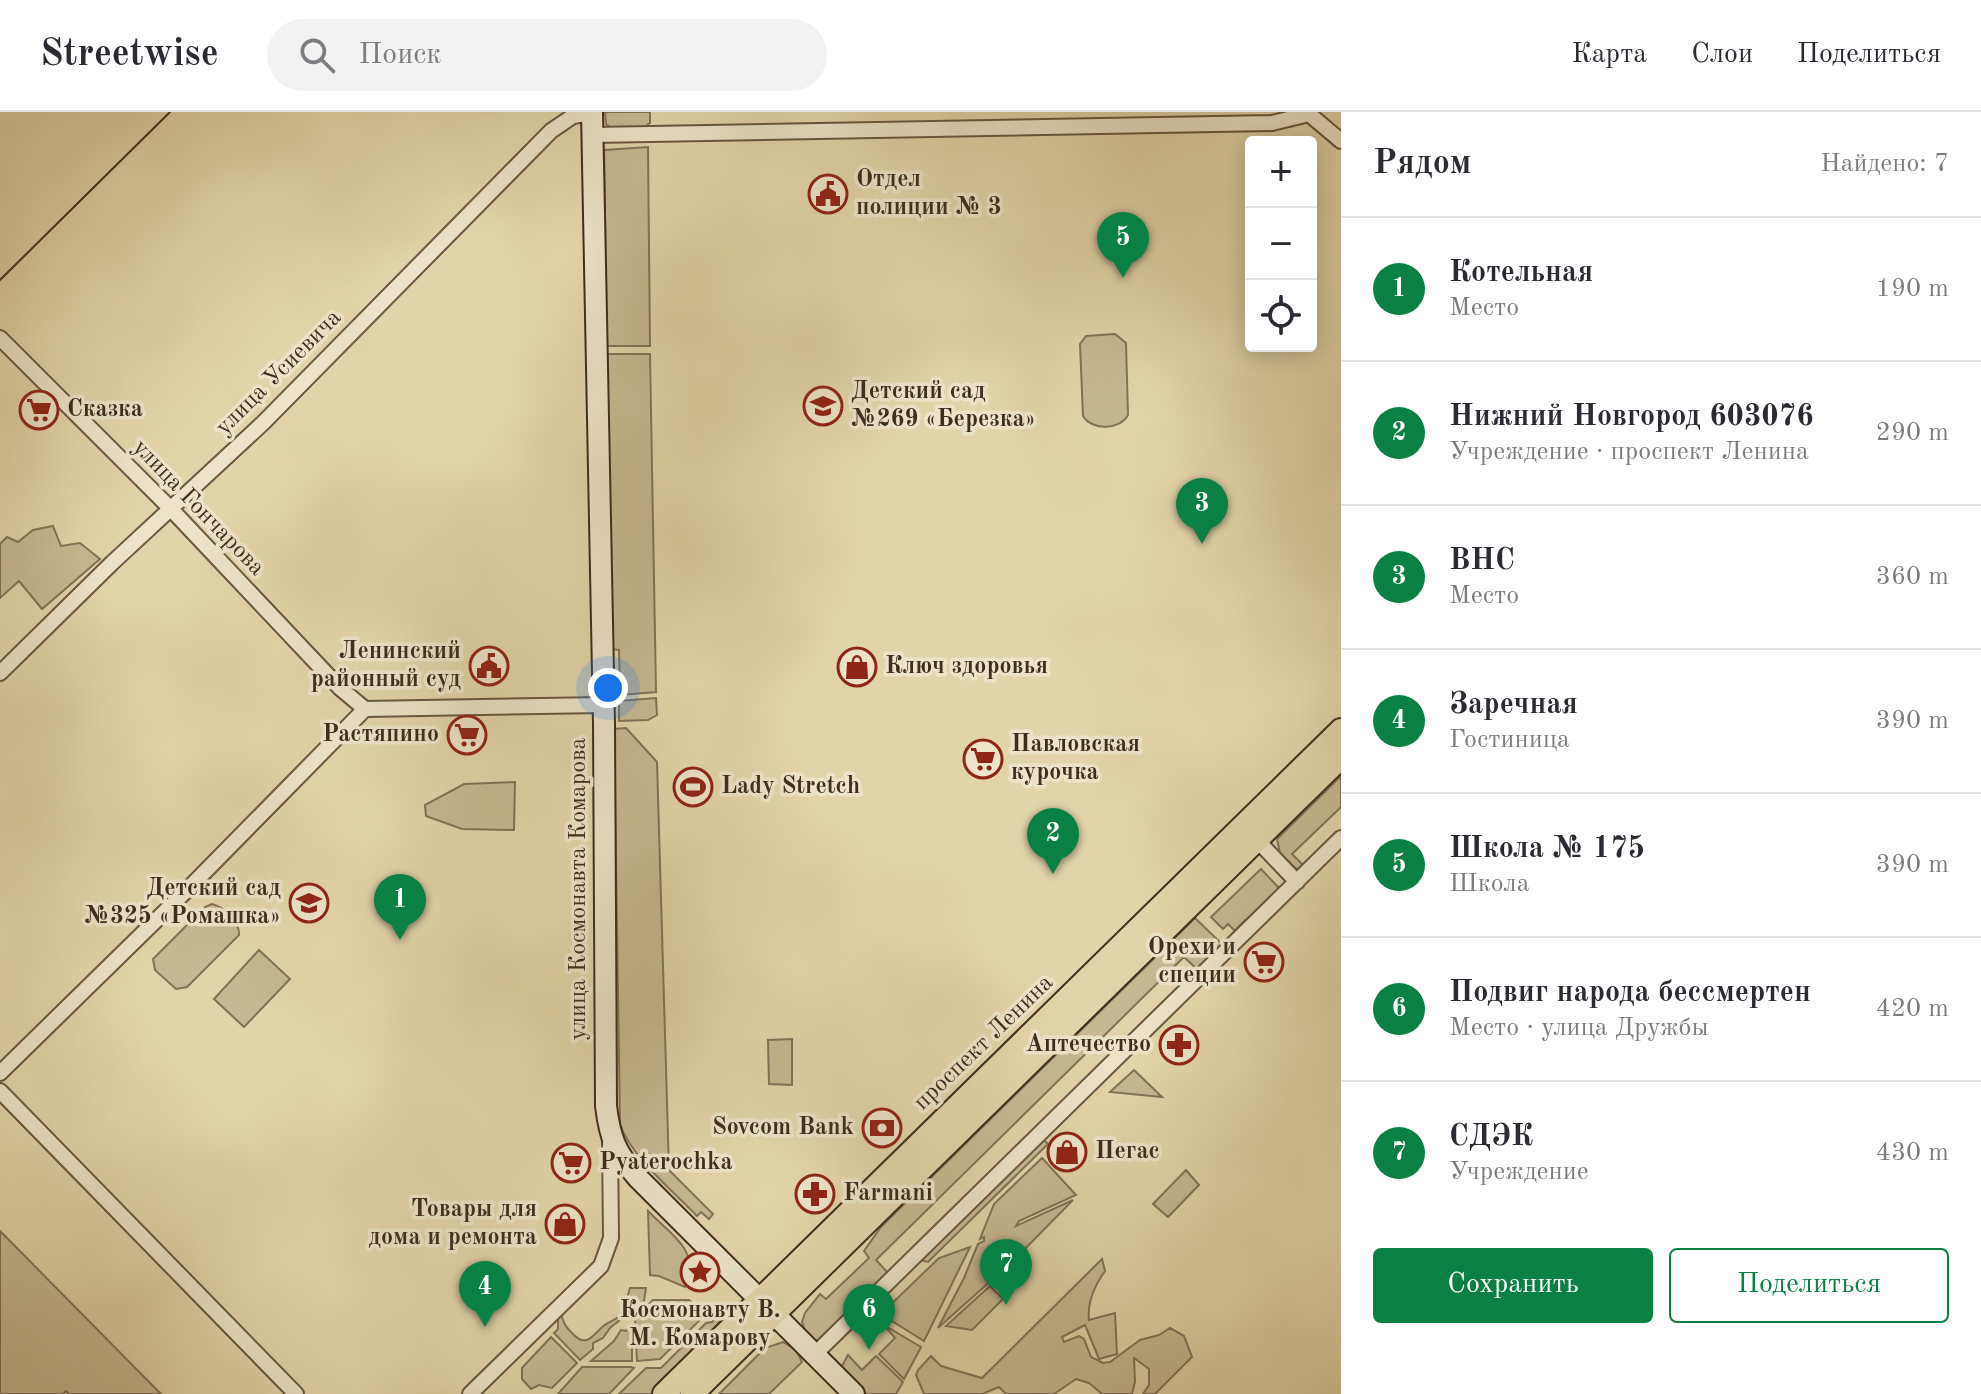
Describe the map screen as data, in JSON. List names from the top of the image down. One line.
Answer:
{"streets":{"main road":["проспект Ленина"],"street":["улица Усиевича","улица Гончарова","улица Космонавта Комарова"]},"crossings":[["улица Усиевича","улица Гончарова"],["улица Усиевича","улица Космонавта Комарова"],["улица Космонавта Комарова","проспект Ленина"]],"places":{"public building":["Отдел полиции № 3","Ленинский районный суд"],"school or university":["Детский сад №269 «Березка»","Детский сад №325 «Ромашка»"],"supermarket":["Сказка","Растяпино","Павловская курочка","Орехи и специи","Pyaterochka"],"shop":["Ключ здоровья","Пегас","Товары для дома и ремонта"],"sports":["Lady Stretch"],"pharmacy":["Аптечество","Farmani"],"bank":["Sovcom Bank"],"place":["Космонавту В. М. Комарову"]},"page":{"header":"Streetwise","search":"Поиск","nav":["Карта","Слои","Поделиться"],"heading":["Рядом","Найдено: 7"],"map_buttons":["+","−"],"pins":["5","3","2","1","7","4","6"],"list":[{"mark":"1","name":"Котельная","note":"Место","value":"190 m"},{"mark":"2","name":"Нижний Новгород 603076","note":"Учреждение · проспект Ленина","value":"290 m"},{"mark":"3","name":"ВНС","note":"Место","value":"360 m"},{"mark":"4","name":"Заречная","note":"Гостиница","value":"390 m"},{"mark":"5","name":"Школа № 175","note":"Школа","value":"390 m"},{"mark":"6","name":"Подвиг народа бессмертен","note":"Место · улица Дружбы","value":"420 m"},{"mark":"7","name":"СДЭК","note":"Учреждение","value":"430 m"}],"buttons":["Сохранить","Поделиться"]}}
